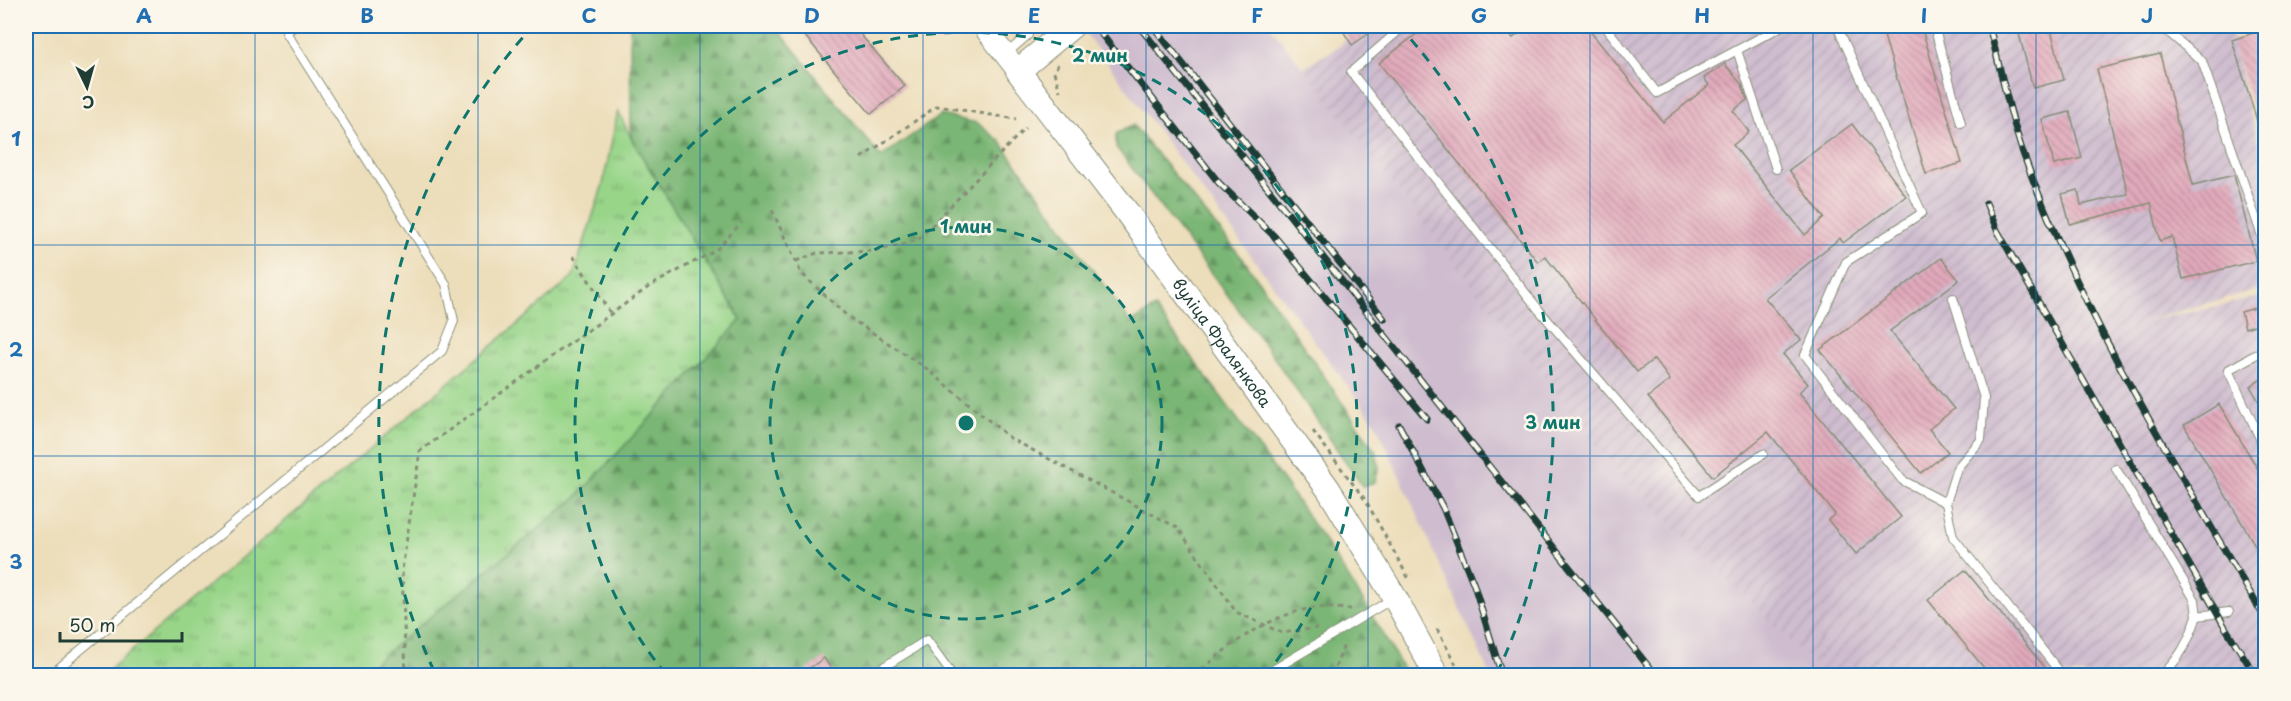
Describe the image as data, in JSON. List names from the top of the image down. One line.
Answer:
{"streets":{"main road":["вуліца Фралянкова"]},"scale_bar":"50 m","north":"bottom","grid":{"columns":["A","B","C","D","E","F","G","H","I","J"],"rows":["1","2","3"]},"rings":["2 мин","1 мин","3 мин"]}
